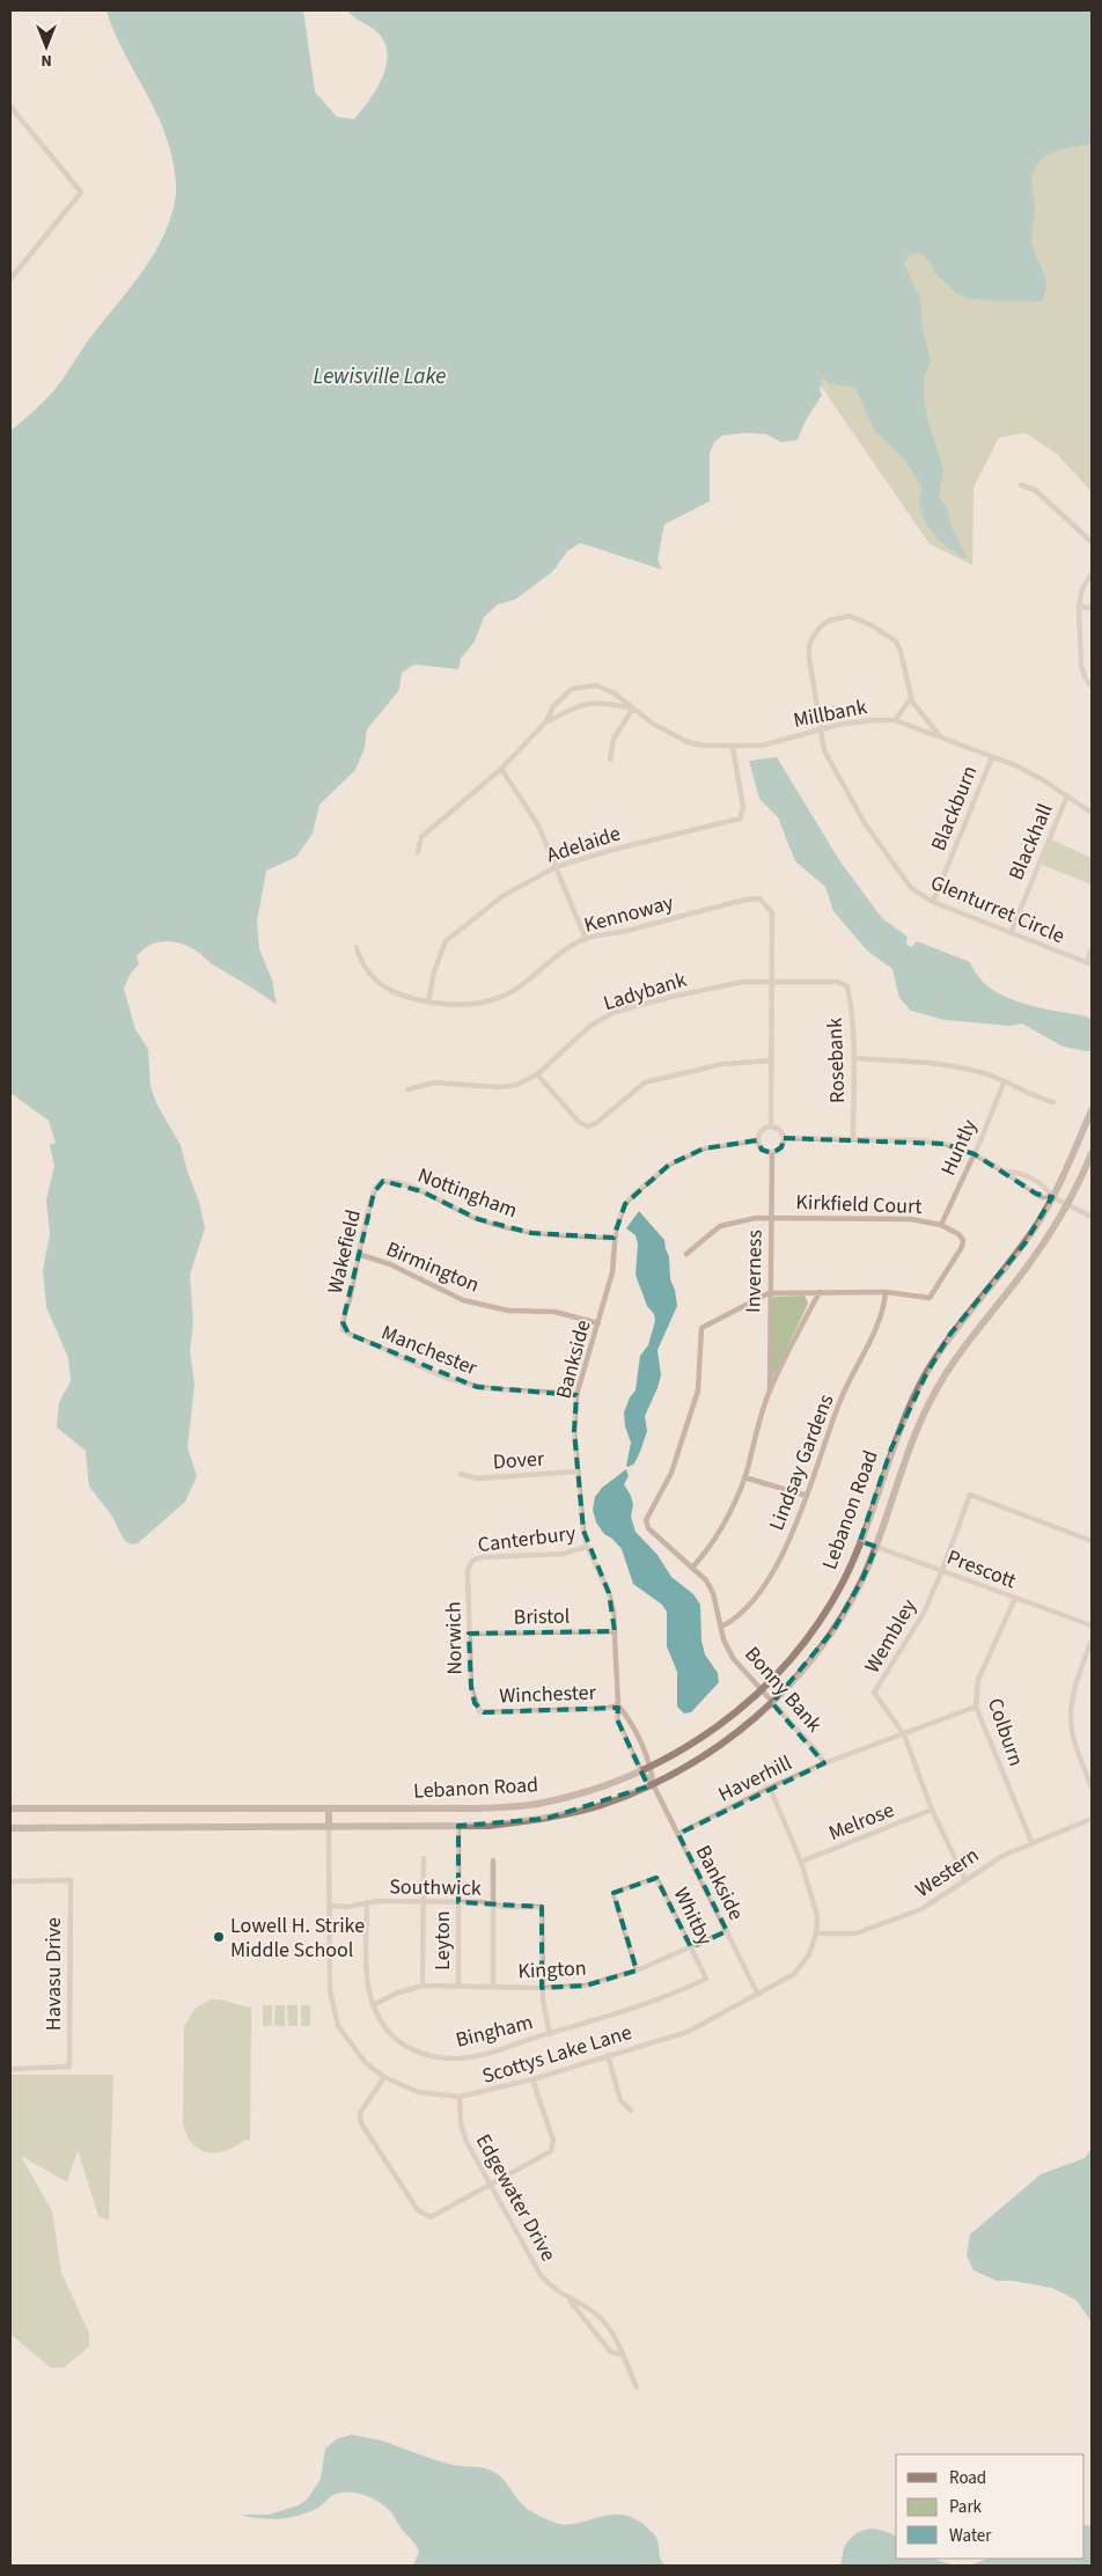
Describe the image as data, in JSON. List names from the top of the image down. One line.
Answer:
{"streets":{"main road":["Lebanon Road"],"street":["Millbank","Blackburn","Blackhall","Adelaide","Glenturret Circle","Kennoway","Ladybank","Rosebank","Huntly","Nottingham","Kirkfield Court","Wakefield","Birmington","Inverness","Manchester","Bankside","Dover","Lindsay Gardens","Canterbury","Prescott","Bristol","Wembley","Norwich","Bonny Bank","Winchester","Colburn","Haverhill","Melrose","Western","Southwick","Whitby","Leyton","Kington","Havasu Drive","Bingham","Scottys Lake Lane","Edgewater Drive"]},"crossings":[["Millbank","Blackburn"],["Millbank","Blackhall"],["Millbank","Adelaide"],["Millbank","Glenturret Circle"],["Blackburn","Glenturret Circle"],["Blackhall","Glenturret Circle"],["Adelaide","Kennoway"],["Kennoway","Ladybank"],["Ladybank","Rosebank"],["Huntly","Kirkfield Court"],["Nottingham","Wakefield"],["Nottingham","Bankside"],["Kirkfield Court","Inverness"],["Kirkfield Court","Lindsay Gardens"],["Wakefield","Birmington"],["Wakefield","Manchester"],["Birmington","Bankside"],["Inverness","Bankside"],["Inverness","Bonny Bank"],["Manchester","Bankside"],["Bankside","Dover"],["Bankside","Lebanon Road"],["Bankside","Canterbury"],["Bankside","Bristol"],["Bankside","Winchester"],["Bankside","Haverhill"],["Bankside","Kington"],["Bankside","Scottys Lake Lane"],["Lindsay Gardens","Bonny Bank"],["Lebanon Road","Prescott"],["Lebanon Road","Bonny Bank"],["Lebanon Road","Leyton"],["Lebanon Road","Scottys Lake Lane"],["Canterbury","Norwich"],["Prescott","Wembley"],["Prescott","Colburn"],["Bristol","Norwich"],["Wembley","Haverhill"],["Wembley","Melrose"],["Wembley","Western"],["Norwich","Winchester"],["Bonny Bank","Haverhill"],["Colburn","Haverhill"],["Colburn","Western"],["Haverhill","Scottys Lake Lane"],["Melrose","Scottys Lake Lane"],["Western","Scottys Lake Lane"],["Southwick","Leyton"],["Southwick","Kington"],["Southwick","Bingham"],["Southwick","Scottys Lake Lane"],["Whitby","Kington"],["Whitby","Bingham"],["Leyton","Kington"],["Kington","Bingham"],["Scottys Lake Lane","Edgewater Drive"]],"water":["Lewisville Lake"],"places":["Lowell H. Strike Middle School"],"legend":["Road","Park","Water"],"north":"bottom"}
